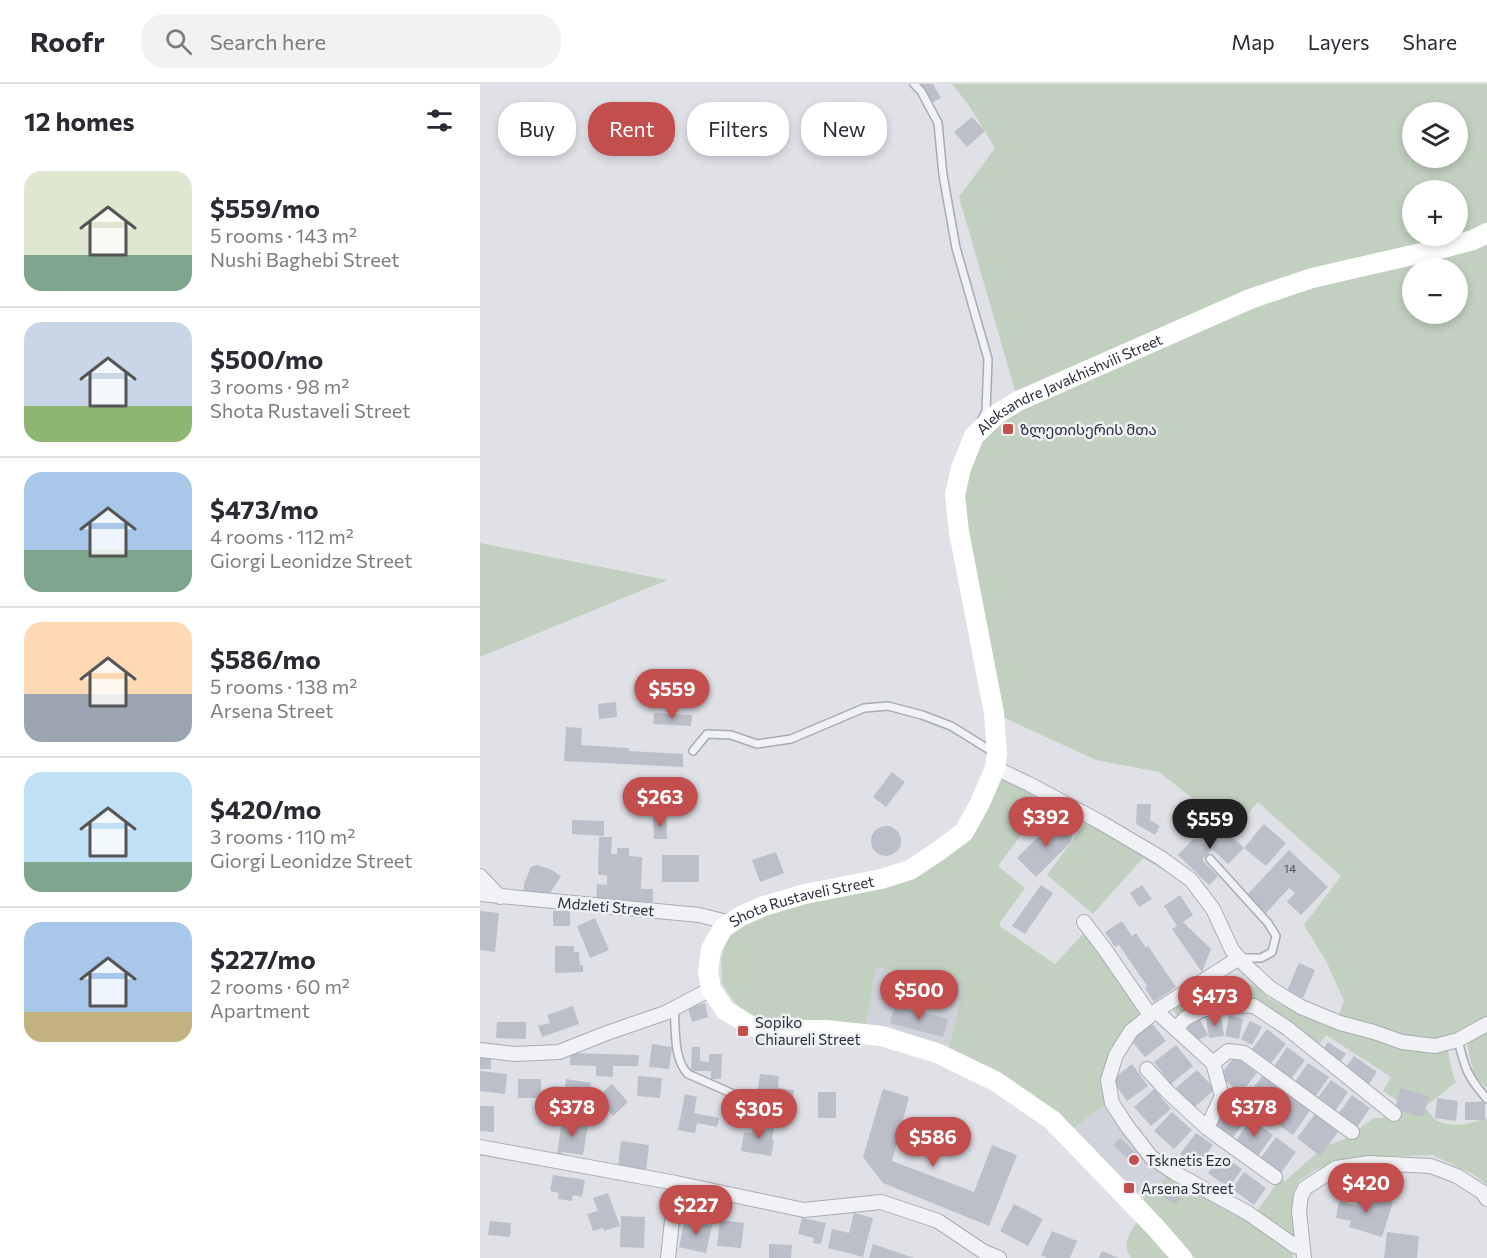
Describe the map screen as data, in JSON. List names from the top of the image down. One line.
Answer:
{"streets":{"main road":["Aleksandre Javakhishvili Street","Shota Rustaveli Street"],"street":["Mdzleti Street"]},"crossings":[["Aleksandre Javakhishvili Street","Shota Rustaveli Street"],["Shota Rustaveli Street","Mdzleti Street"]],"places":{"transit":["ზლეთისერის მთა","Sopiko Chiaureli Street","Arsena Street"],"other":["Tsknetis Ezo"]},"house_numbers":["14"],"page":{"header":"Roofr","search":"Search here","nav":["Map","Layers","Share"],"heading":"12 homes","map_buttons":["+","−"],"chip":["Buy","Rent","Filters","New"],"list":[{"name":"$559/mo","note":"5 rooms · 143 m² · Nushi Baghebi Street"},{"name":"$500/mo","note":"3 rooms · 98 m² · Shota Rustaveli Street"},{"name":"$473/mo","note":"4 rooms · 112 m² · Giorgi Leonidze Street"},{"name":"$586/mo","note":"5 rooms · 138 m² · Arsena Street"},{"name":"$420/mo","note":"3 rooms · 110 m² · Giorgi Leonidze Street"},{"name":"$227/mo","note":"2 rooms · 60 m² · Apartment"}],"price":["$559","$263","$392","$559","$500","$473","$378","$378","$305","$586","$420","$227"]}}
